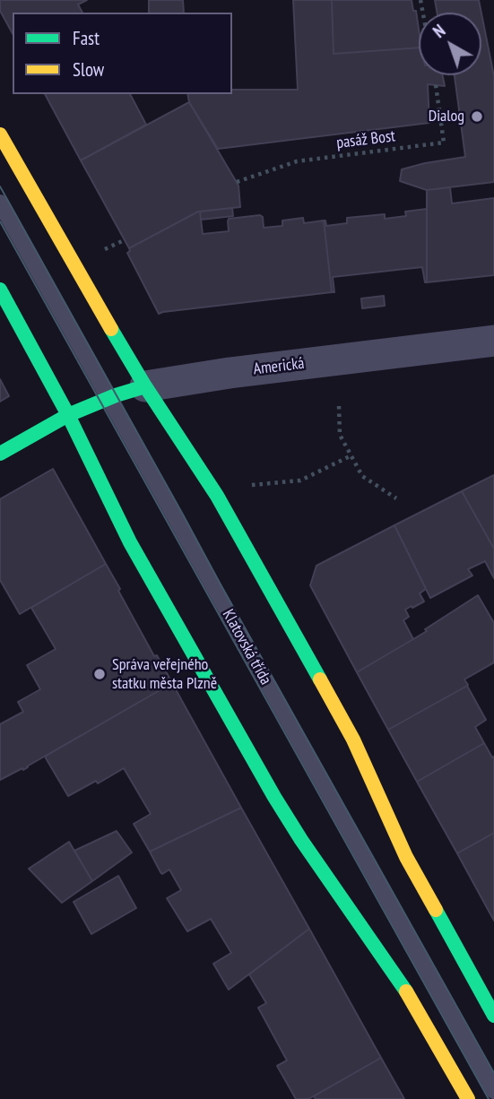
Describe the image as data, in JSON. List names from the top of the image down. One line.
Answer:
{"streets":{"main road":["Americká"],"lane":["Klatovská třída"],"path":["pasáž Bost"]},"crossings":[["Americká","Klatovská třída"]],"places":["Dialog","Správa veřejného statku města Plzně"],"legend":["Fast","Slow"],"north":"top left"}
